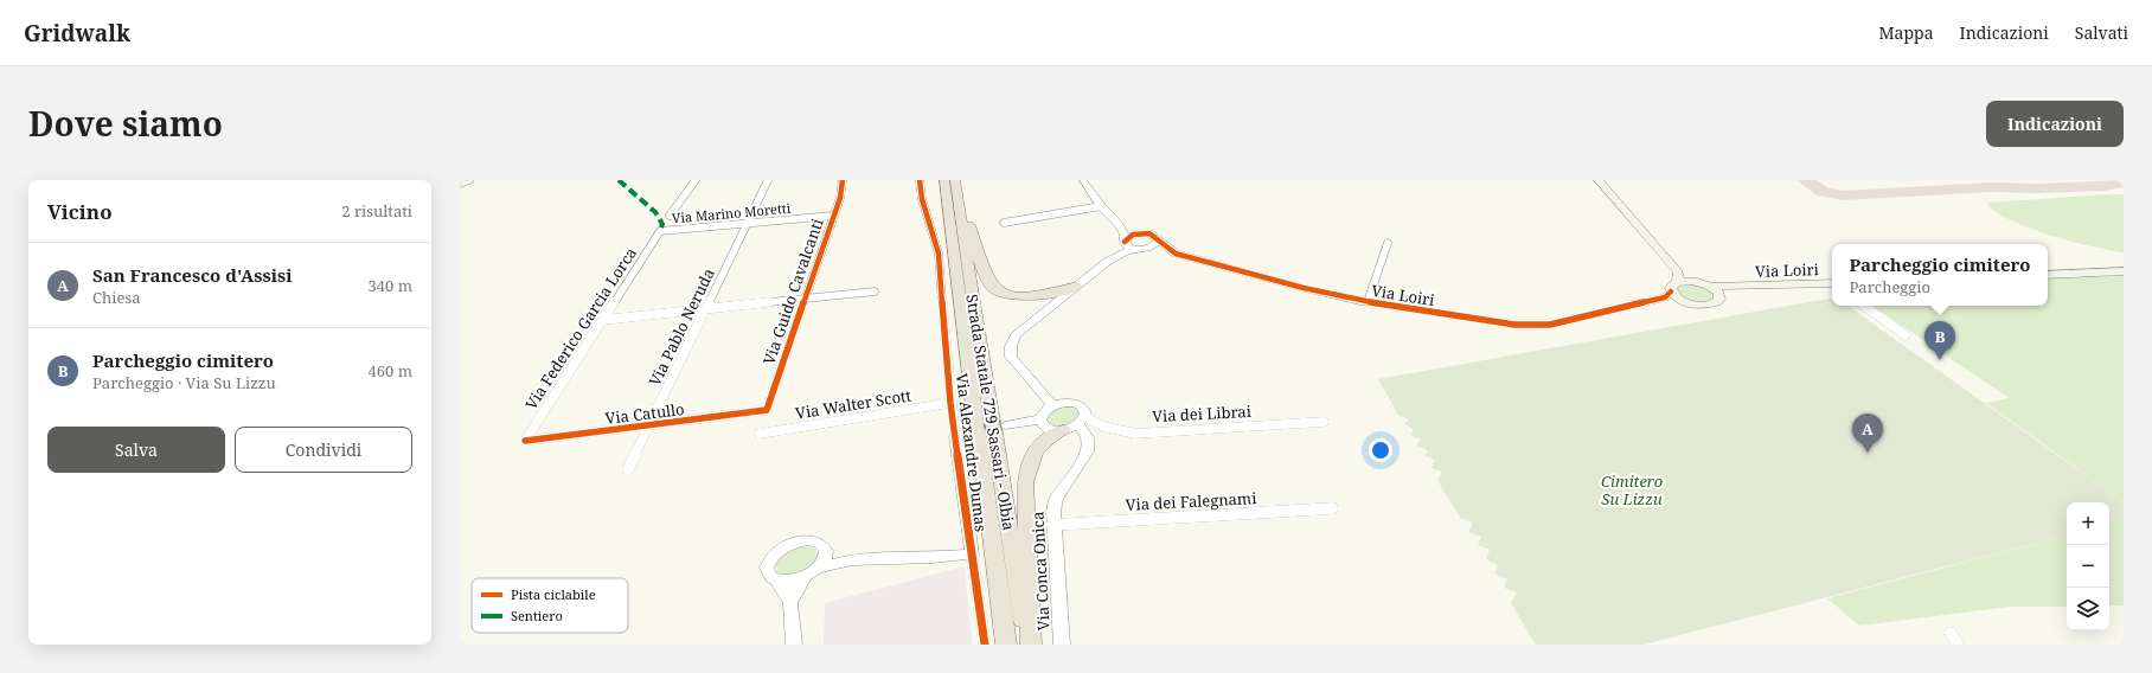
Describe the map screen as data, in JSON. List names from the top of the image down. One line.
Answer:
{"streets":{"highway":["Strada Statale 729 Sassari - Olbia"],"main road":["Via Loiri"],"street":["Via Marino Moretti","Via Guido Cavalcanti","Via Pablo Neruda","Via Federico Garcia Lorca","Via Walter Scott","Via Catullo","Via dei Librai","Via Alexandre Dumas","Via dei Falegnami","Via Conca Onica"]},"crossings":[["Via Marino Moretti","Via Guido Cavalcanti"],["Via Marino Moretti","Via Pablo Neruda"],["Via Marino Moretti","Via Federico Garcia Lorca"],["Via Guido Cavalcanti","Via Catullo"],["Via Pablo Neruda","Via Catullo"],["Via Federico Garcia Lorca","Via Catullo"],["Via Walter Scott","Via Alexandre Dumas"],["Strada Statale 729 Sassari - Olbia","Via Alexandre Dumas"],["Via dei Librai","Via Conca Onica"],["Via dei Falegnami","Via Conca Onica"]],"parks":["Cimitero Su Lizzu"],"legend":["Pista ciclabile","Sentiero"],"page":{"header":"Gridwalk","nav":["Mappa","Indicazioni","Salvati"],"title":"Dove siamo","buttons":["Indicazioni",["Salva","Condividi"]],"heading":["Vicino","2 risultati"],"list":[{"mark":"A","name":"San Francesco d'Assisi","note":"Chiesa","value":"340 m"},{"mark":"B","name":"Parcheggio cimitero","note":"Parcheggio · Via Su Lizzu","value":"460 m"}],"popup":["Parcheggio cimitero","Parcheggio"],"pins":["B","A"],"map_buttons":["+","−"]}}
